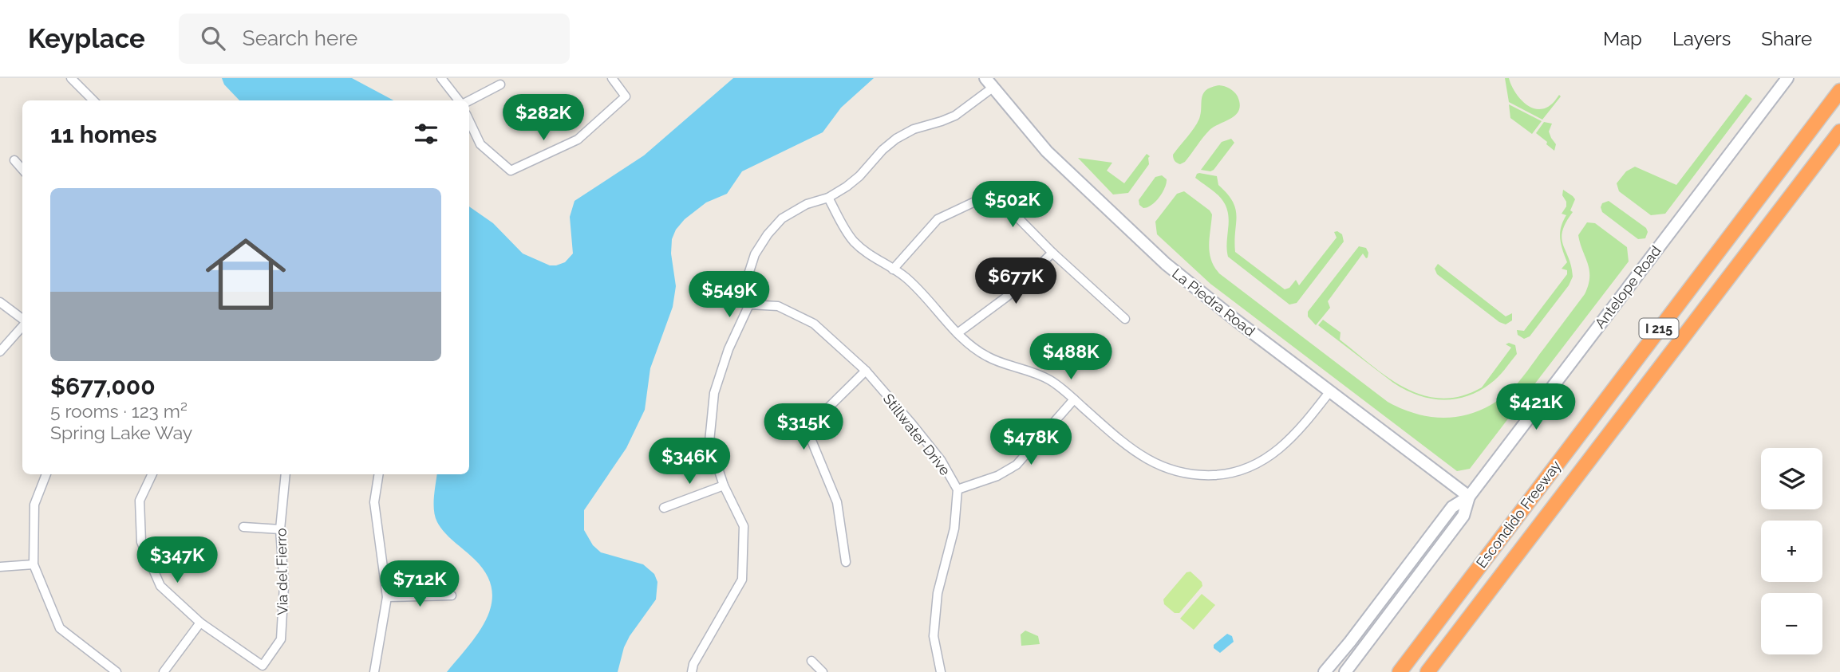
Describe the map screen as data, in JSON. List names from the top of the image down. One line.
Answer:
{"streets":{"highway":["I 215","Escondido Freeway"],"main road":["Antelope Road","La Piedra Road"],"street":["Stillwater Drive","Via del Fierro"]},"crossings":[["Antelope Road","La Piedra Road"]],"page":{"header":"Keyplace","search":"Search here","nav":["Map","Layers","Share"],"price":["$282K","$502K","$677K","$549K","$488K","$421K","$315K","$478K","$346K","$347K","$712K"],"heading":"11 homes","list":[{"name":"$677,000","note":"5 rooms · 123 m² · Spring Lake Way"}],"map_buttons":["+","−"]}}
